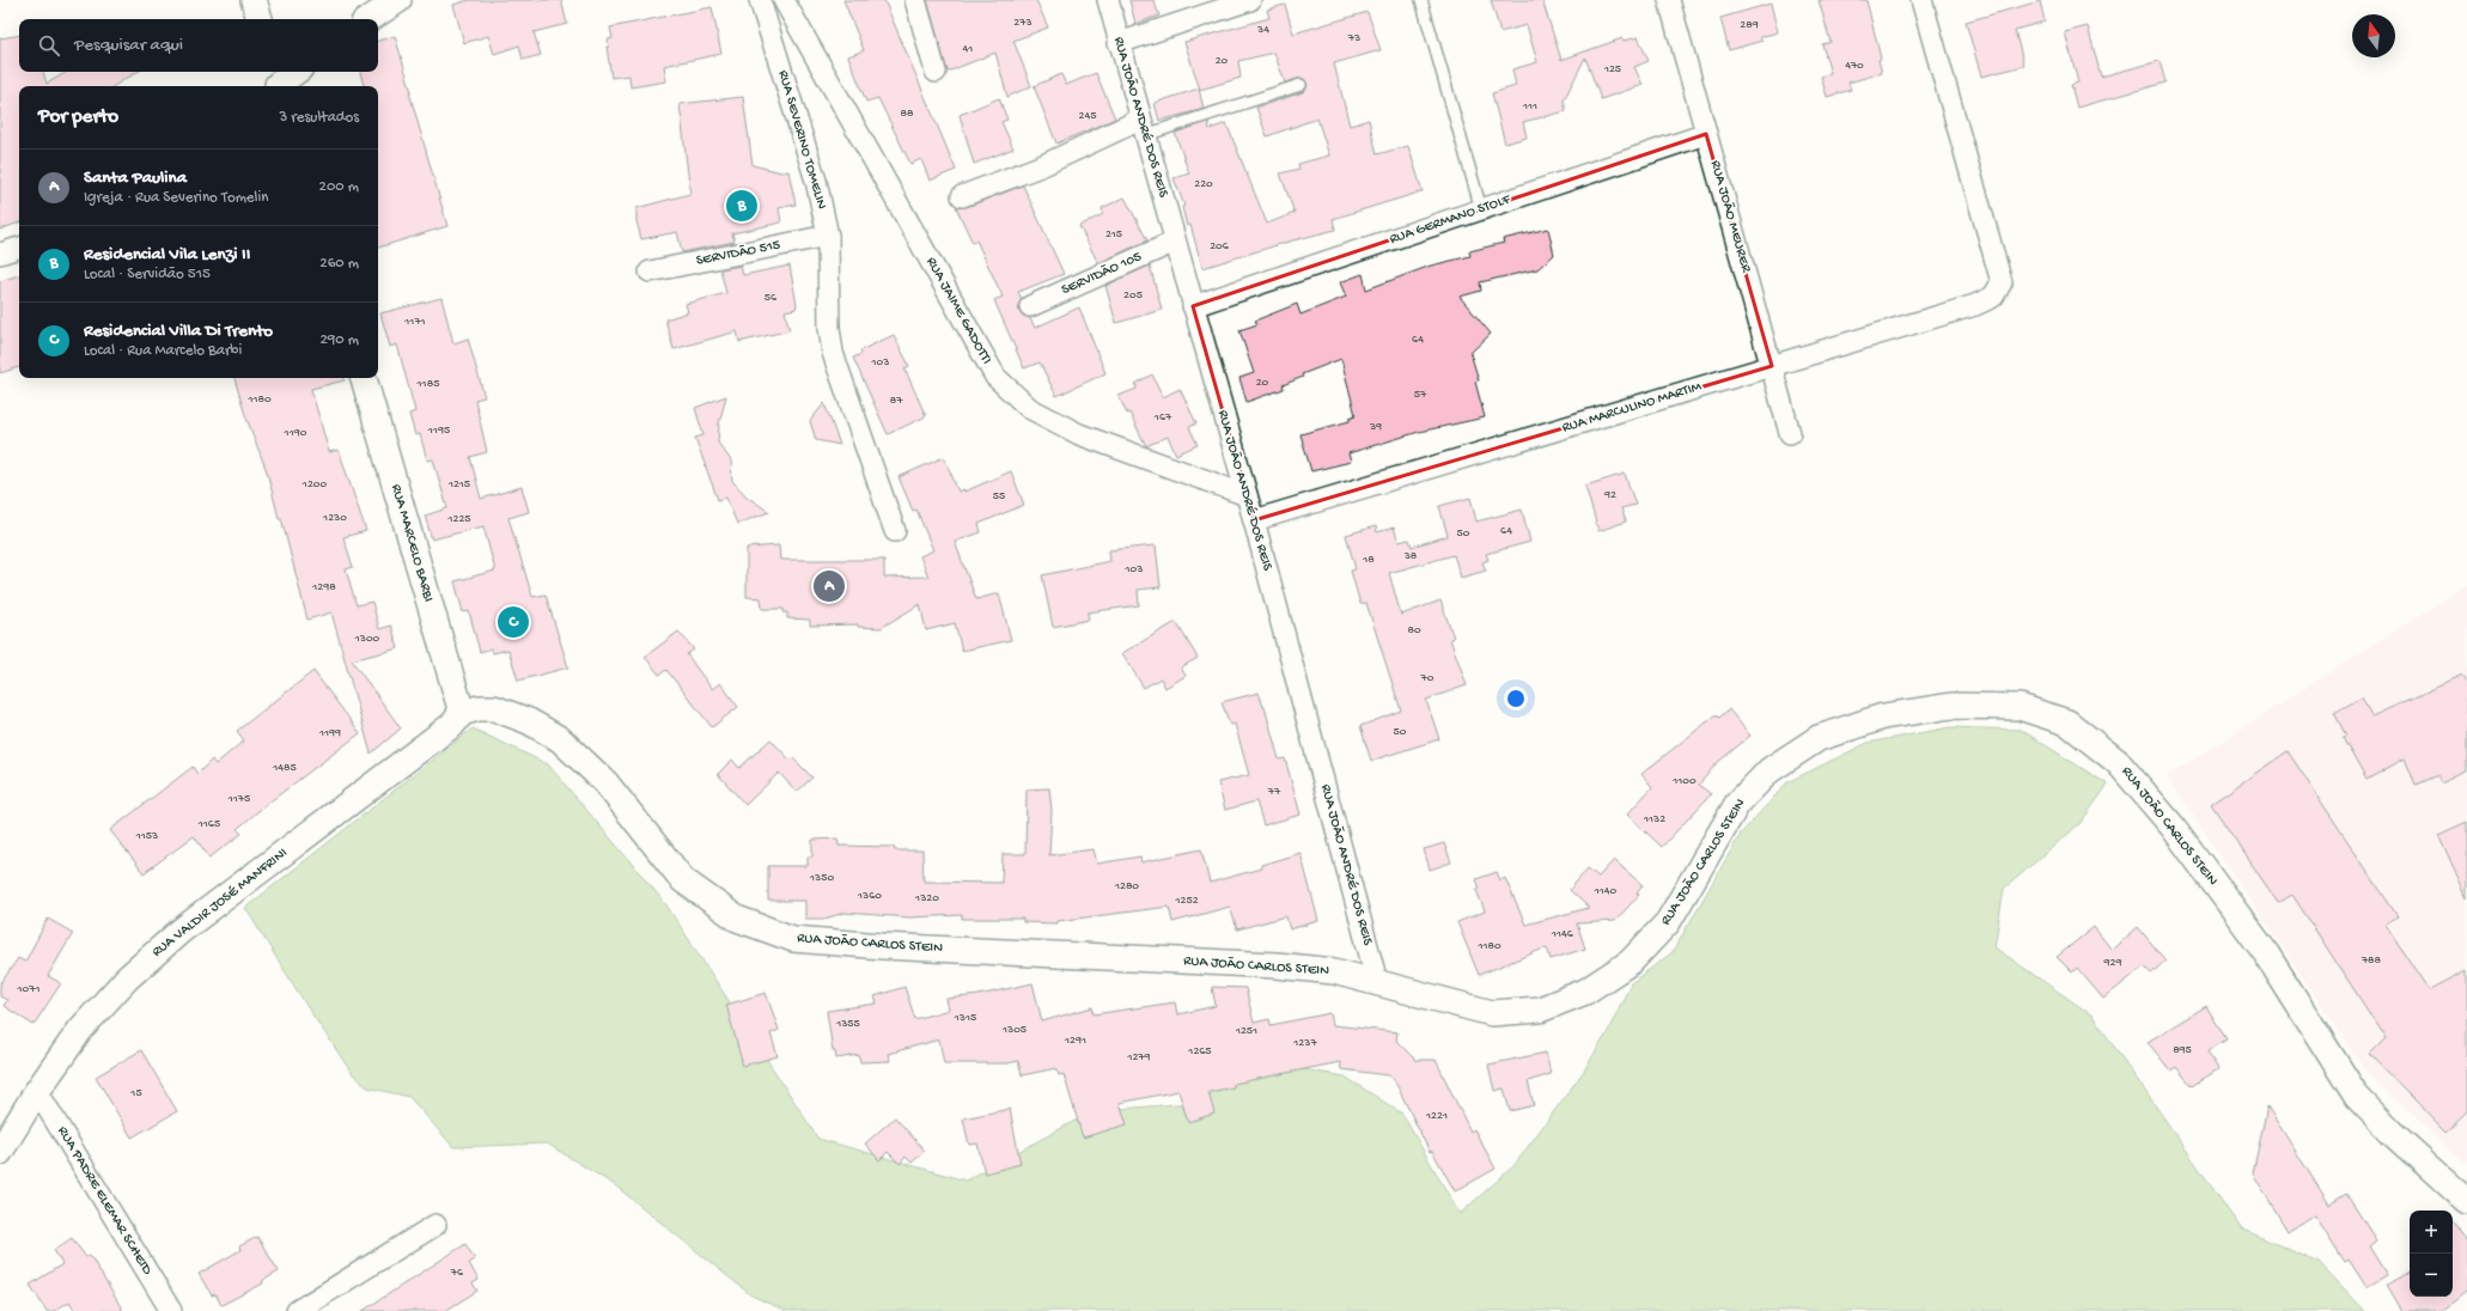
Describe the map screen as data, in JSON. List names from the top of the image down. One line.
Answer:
{"streets":{"street":["RUA JOÃO ANDRÉ DOS REIS","RUA SEVERINO TOMELIN","RUA JOÃO MEURER","RUA GERMANO STOLF","SERVIDÃO 515","SERVIDÃO 105","RUA JAIME GADOTTI","RUA MARCULINO MARTIM","RUA MARCELO BARBI","RUA JOÃO CARLOS STEIN","RUA VALDIR JOSÉ MANFRINI","RUA PADRE ELEMAR SCHEID"]},"crossings":[["RUA JOÃO ANDRÉ DOS REIS","RUA GERMANO STOLF"],["RUA JOÃO ANDRÉ DOS REIS","SERVIDÃO 105"],["RUA JOÃO ANDRÉ DOS REIS","RUA JAIME GADOTTI"],["RUA JOÃO ANDRÉ DOS REIS","RUA MARCULINO MARTIM"],["RUA JOÃO ANDRÉ DOS REIS","RUA JOÃO CARLOS STEIN"],["RUA SEVERINO TOMELIN","SERVIDÃO 515"],["RUA JOÃO MEURER","RUA GERMANO STOLF"],["RUA JOÃO MEURER","RUA MARCULINO MARTIM"],["RUA MARCELO BARBI","RUA JOÃO CARLOS STEIN"],["RUA MARCELO BARBI","RUA VALDIR JOSÉ MANFRINI"],["RUA JOÃO CARLOS STEIN","RUA VALDIR JOSÉ MANFRINI"],["RUA VALDIR JOSÉ MANFRINI","RUA PADRE ELEMAR SCHEID"]],"house_numbers":["273","289","34","73","41","20","470","125","111","88","245","220","215","206","205","56","1171","64","103","20","1185","57","1180","87","167","39","1195","1190","1200","1215","92","55","1230","1225","64","50","38","18","103","1298","80","1300","70","50","1199","1485","1100","77","1175","1132","1165","1153","1350","1280","1140","1360","1320","1252","1146","1180","788","929","1071","1315","1355","1305","1251","1291","1237","895","1265","1279","15","1221","76"],"north":"top","page":{"search":"Pesquisar aqui","heading":["Por perto","3 resultados"],"list":[{"mark":"A","name":"Santa Paulina","note":"Igreja · Rua Severino Tomelin","value":"200 m"},{"mark":"B","name":"Residencial Vila Lenzi II","note":"Local · Servidão 515","value":"260 m"},{"mark":"C","name":"Residencial Villa Di Trento","note":"Local · Rua Marcelo Barbi","value":"290 m"}],"pins":["B","A","C"],"map_buttons":["+","−"]}}
